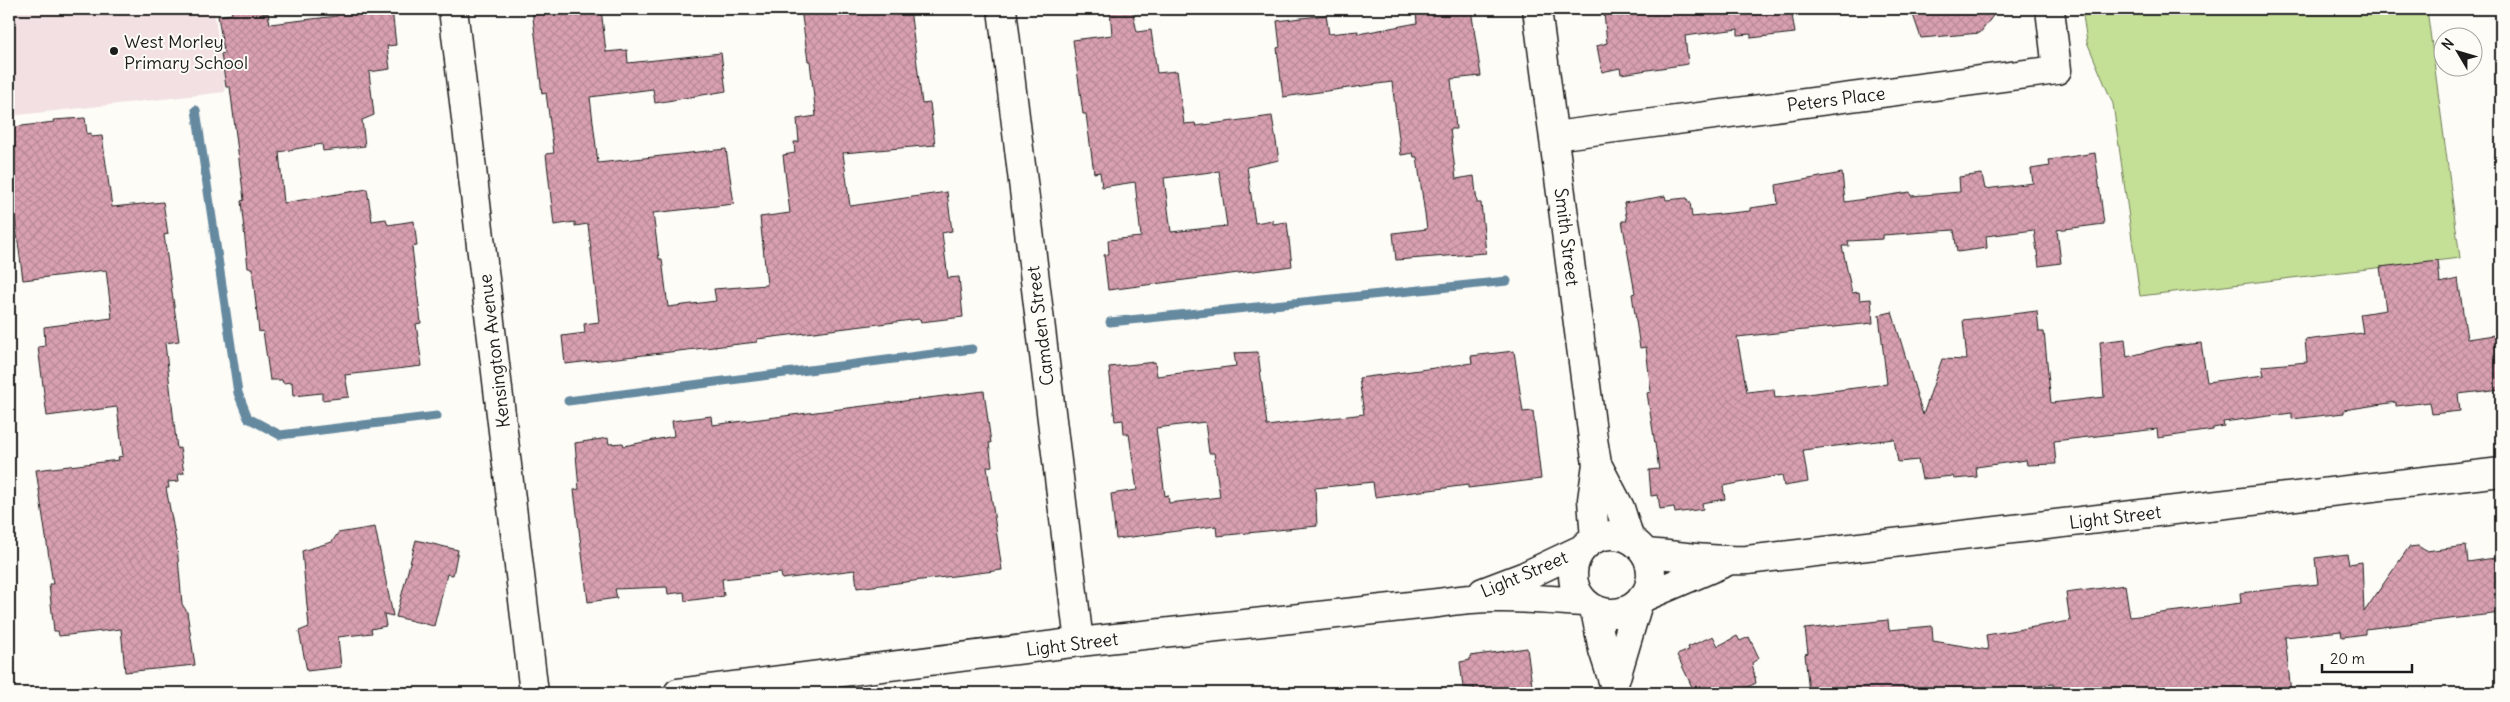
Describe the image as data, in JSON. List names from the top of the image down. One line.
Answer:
{"streets":{"street":["Peters Place","Smith Street","Camden Street","Kensington Avenue","Light Street"]},"crossings":[["Peters Place","Smith Street"],["Smith Street","Light Street"],["Camden Street","Light Street"]],"places":["West Morley Primary School"],"scale_bar":"20 m","north":"top left"}
